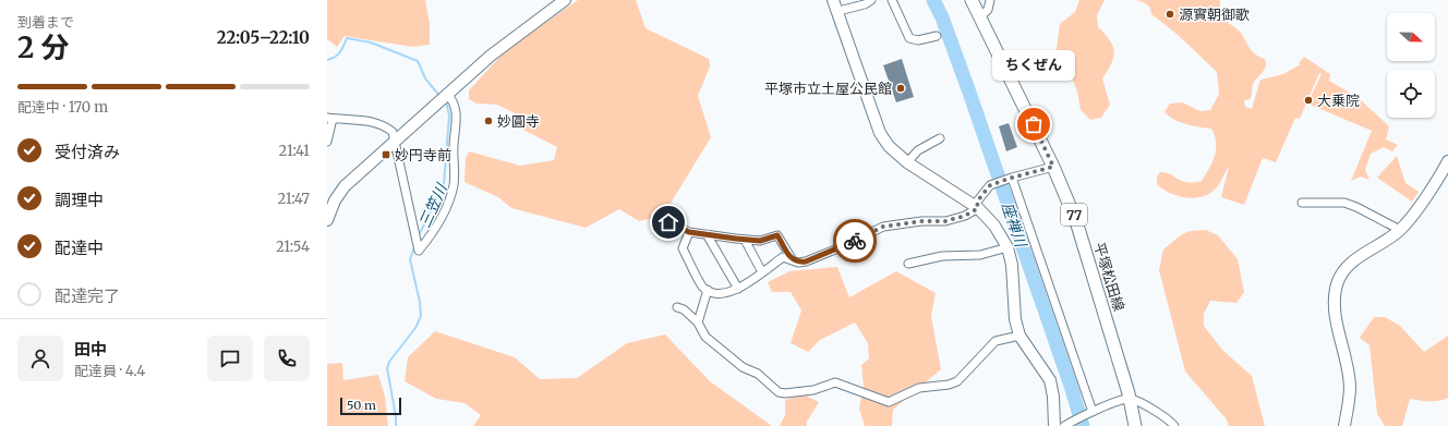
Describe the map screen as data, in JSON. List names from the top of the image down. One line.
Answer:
{"streets":{"main road":["77","平塚松田線"]},"water":["三笠川","座禅川"],"places":{"other":["源實朝御歌","平塚市立土屋公民館","大乗院","妙圓寺","ちくぜん"],"transit":["妙円寺前"]},"scale_bar":"50 m","north":"right","page":{"heading":["2 分","到着まで","22:05–22:10"],"panel":["田中","配達員 · 4.4"],"bubble":"ちくぜん","bar":"配達中 · 170 m","list":[["受付済み","21:41"],["調理中","21:47"],["配達中","21:54"],"配達完了"],"scale":"50 m"}}
